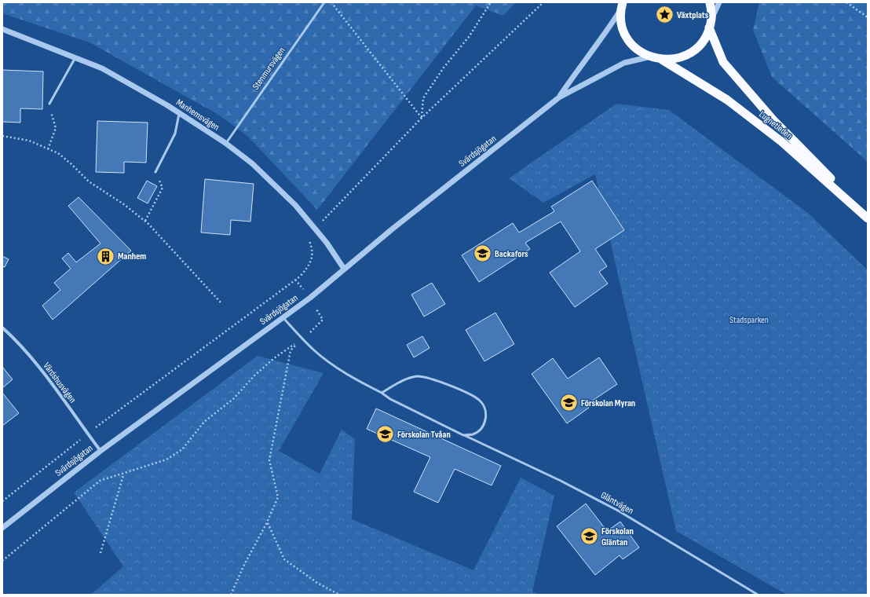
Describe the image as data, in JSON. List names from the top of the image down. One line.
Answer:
{"streets":{"highway":["Lugnetleden"],"street":["Manhemsvägen","Svärdsjögatan","Värdshusvägen"],"lane":["Stenmursvägen","Gläntvägen"]},"crossings":[["Stenmursvägen","Manhemsvägen"],["Manhemsvägen","Svärdsjögatan"],["Svärdsjögatan","Värdshusvägen"],["Svärdsjögatan","Gläntvägen"]],"parks":["Stadsparken"],"places":{"place":["Växtplats"],"school or university":["Backafors","Förskolan Myran","Förskolan Tvåan","Förskolan Gläntan"],"building":["Manhem"]}}
